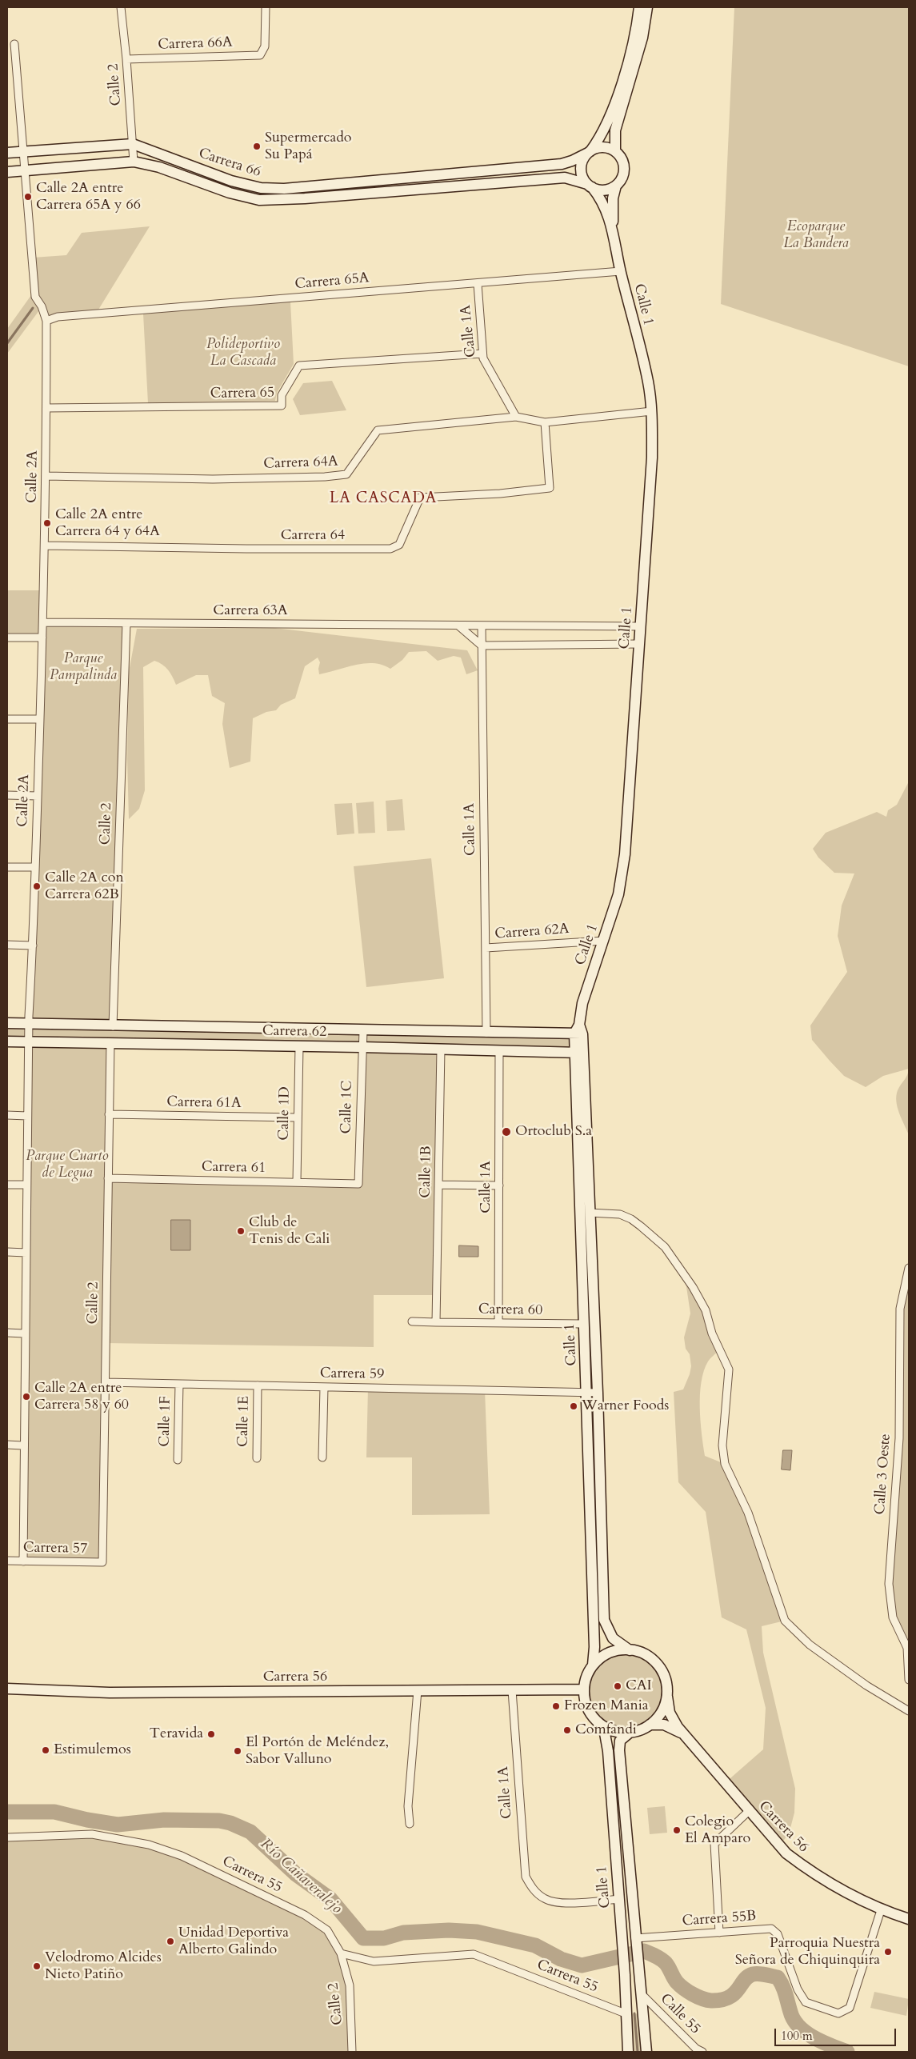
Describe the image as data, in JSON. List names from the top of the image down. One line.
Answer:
{"streets":{"main road":["Carrera 66","Calle 1","Carrera 62","Carrera 56"],"street":["Carrera 66A","Calle 2","Carrera 65A","Calle 1A","Carrera 65","Carrera 64A","Calle 2A","Carrera 64","Carrera 63A","Carrera 62A","Carrera 61A","Calle 1C","Calle 1D","Carrera 61","Calle 1B","Carrera 60","Carrera 59","Calle 1F","Calle 1E","Calle 3 Oeste","Carrera 57","Carrera 55","Carrera 55B","Calle 55"]},"crossings":[["Carrera 66A","Calle 2"],["Calle 2","Carrera 66"],["Calle 2","Carrera 63A"],["Calle 2","Carrera 62"],["Calle 2","Carrera 61A"],["Calle 2","Carrera 61"],["Calle 2","Carrera 59"],["Calle 2","Carrera 57"],["Calle 2","Carrera 55"],["Carrera 66","Calle 1"],["Carrera 66","Calle 2A"],["Carrera 65A","Calle 1"],["Carrera 65A","Calle 1A"],["Carrera 65A","Calle 2A"],["Calle 1","Calle 1A"],["Calle 1","Carrera 64A"],["Calle 1","Carrera 63A"],["Calle 1","Carrera 62A"],["Calle 1","Carrera 62"],["Calle 1","Carrera 60"],["Calle 1","Carrera 59"],["Calle 1","Carrera 56"],["Calle 1","Carrera 55"],["Calle 1","Carrera 55B"],["Calle 1","Calle 55"],["Calle 1A","Carrera 65"],["Calle 1A","Carrera 64A"],["Calle 1A","Carrera 63A"],["Calle 1A","Carrera 62A"],["Calle 1A","Carrera 62"],["Calle 1A","Carrera 60"],["Calle 1A","Carrera 56"],["Carrera 65","Calle 2A"],["Carrera 64A","Calle 2A"],["Carrera 64A","Carrera 64"],["Calle 2A","Carrera 64"],["Calle 2A","Carrera 63A"],["Calle 2A","Carrera 62"],["Calle 2A","Carrera 57"],["Carrera 62","Calle 1C"],["Carrera 62","Calle 1D"],["Carrera 62","Calle 1B"],["Carrera 61A","Calle 1D"],["Calle 1C","Carrera 61"],["Calle 1D","Carrera 61"],["Calle 1B","Carrera 60"],["Carrera 59","Calle 1F"],["Carrera 59","Calle 1E"],["Carrera 56","Carrera 55B"]],"districts":["LA CASCADA"],"water":["Río Cañaveralejo"],"parks":["Ecoparque La Bandera","Polideportivo La Cascada","Parque Pampalinda","Parque Cuarto de Legua"],"places":["Supermercado Su Papá","Calle 2A entre Carrera 65A y 66","Calle 2A entre Carrera 64 y 64A","Calle 2A con Carrera 62B","Ortoclub S.a","Club de Tenis de Cali","Calle 2A entre Carrera 58 y 60","Warner Foods","CAI","Frozen Mania","Comfandi","Teravida","Estimulemos","El Portón de Meléndez, Sabor Valluno","Colegio El Amparo","Unidad Deportiva Alberto Galindo","Parroquia Nuestra Señora de Chiquinquira","Velodromo Alcides Nieto Patiño"],"scale_bar":"100 m"}
